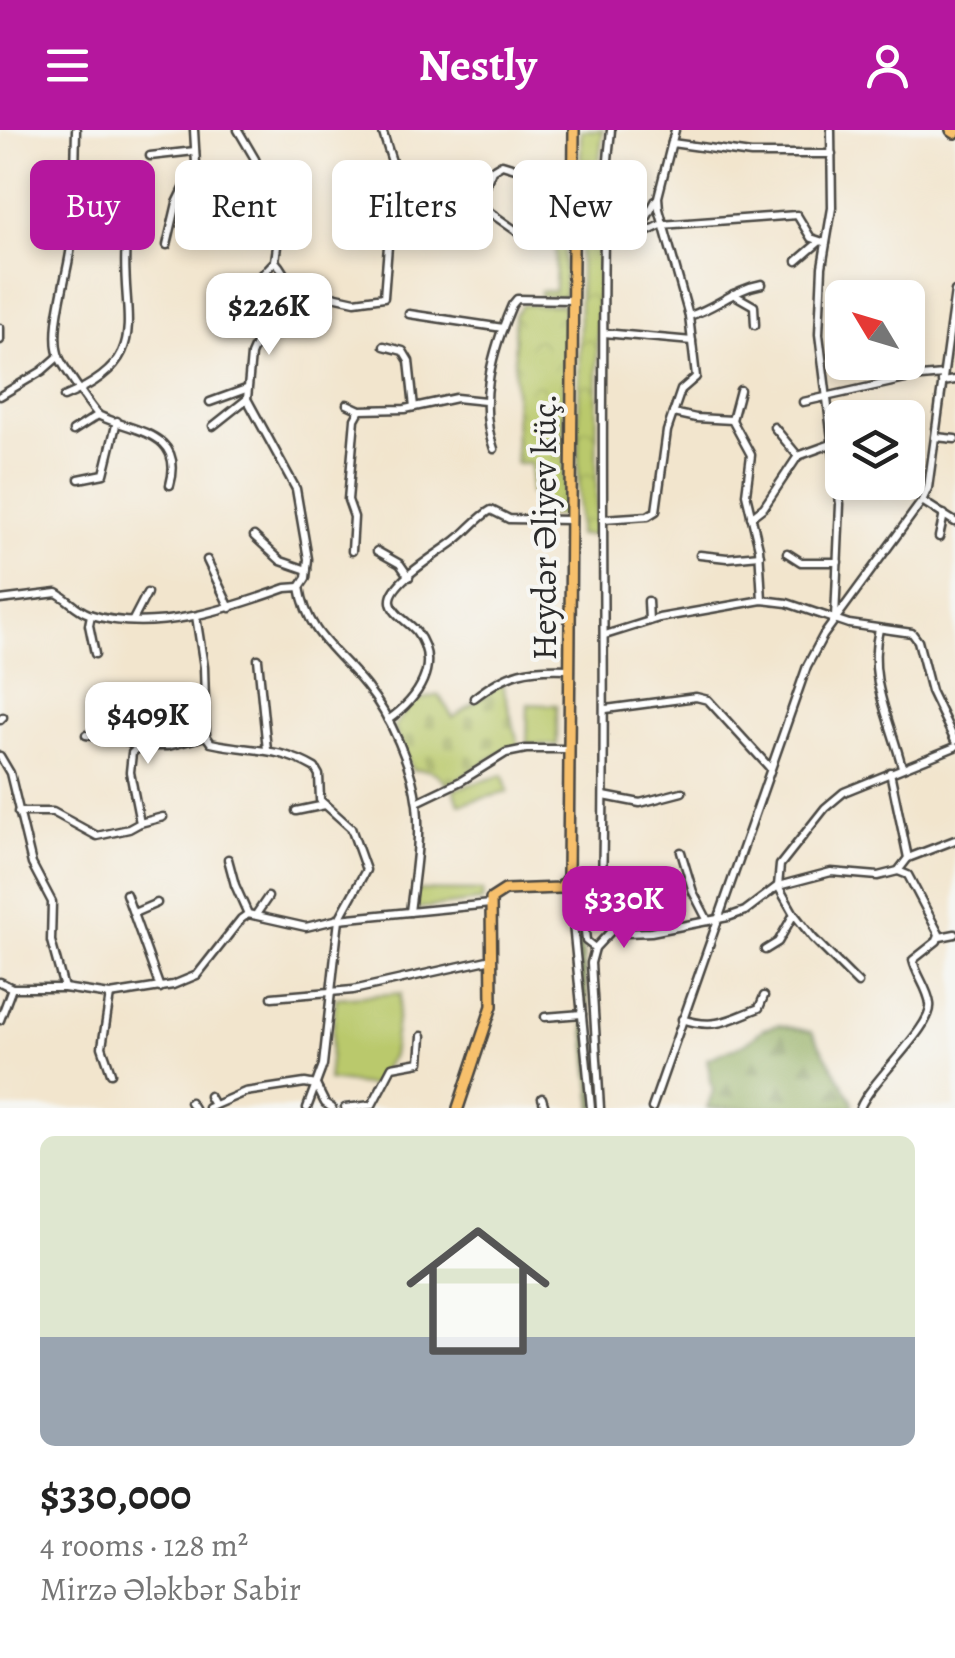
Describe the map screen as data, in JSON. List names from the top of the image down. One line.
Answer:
{"streets":{"main road":["Heydər Əliyev küç."]},"north":"top left","page":{"header":"Nestly","chip":["Buy","Rent","Filters","New"],"price":["$226K","$409K","$330K"],"list":[{"name":"$330,000","note":"4 rooms · 128 m² · Mirzə Ələkbər Sabir"}]}}
